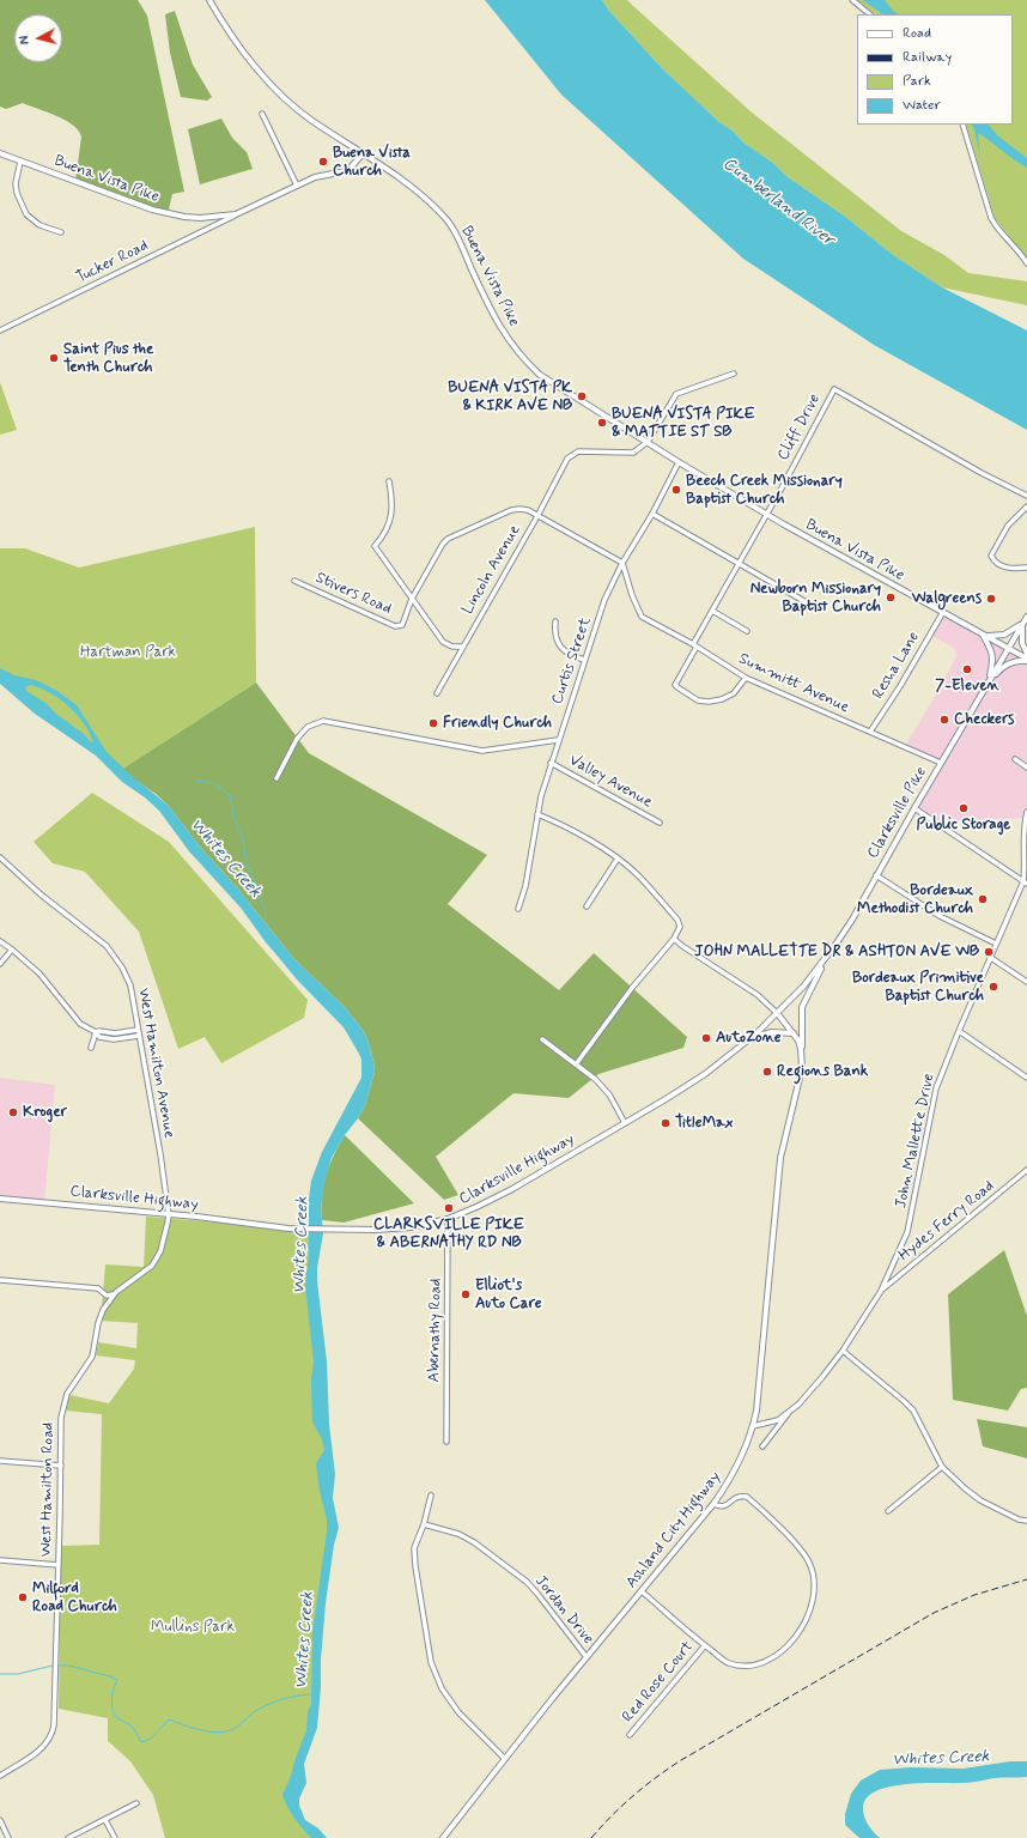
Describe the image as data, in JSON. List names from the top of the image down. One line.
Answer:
{"streets":{"main road":["Buena Vista Pike","Clarksville Pike","Clarksville Highway","Ashland City Highway"],"street":["Tucker Road","Cliff Drive","Lincoln Avenue","Stivers Road","Curtis Street","Resha Lane","Summitt Avenue","Valley Avenue","West Hamilton Avenue","John Mallette Drive","Hydes Ferry Road","Abernathy Road","West Hamilton Road","Jordan Drive","Red Rose Court"]},"crossings":[["Buena Vista Pike","Tucker Road"],["Buena Vista Pike","Cliff Drive"],["Buena Vista Pike","Lincoln Avenue"],["Buena Vista Pike","Curtis Street"],["Buena Vista Pike","Resha Lane"],["Buena Vista Pike","Clarksville Pike"],["Cliff Drive","Summitt Avenue"],["Curtis Street","Summitt Avenue"],["Curtis Street","Valley Avenue"],["Resha Lane","Summitt Avenue"],["Summitt Avenue","Clarksville Pike"],["Clarksville Pike","Clarksville Highway"],["Clarksville Pike","Ashland City Highway"],["West Hamilton Avenue","Clarksville Highway"],["West Hamilton Avenue","West Hamilton Road"],["John Mallette Drive","Hydes Ferry Road"],["Clarksville Highway","Abernathy Road"],["Clarksville Highway","West Hamilton Road"],["Clarksville Highway","Ashland City Highway"],["Ashland City Highway","Jordan Drive"],["Ashland City Highway","Red Rose Court"]],"water":["Cumberland River","Whites Creek"],"parks":["Hartman Park","Mullins Park"],"places":["Buena Vista Church","Saint Pius the Tenth Church","BUENA VISTA PK & KIRK AVE NB","BUENA VISTA PIKE & MATTIE ST SB","Beech Creek Missionary Baptist Church","Newborn Missionary Baptist Church","Walgreens","7-Eleven","Checkers","Friendly Church","Public Storage","Bordeaux Methodist Church","JOHN MALLETTE DR & ASHTON AVE WB","Bordeaux Primitive Baptist Church","AutoZone","Regions Bank","Kroger","TitleMax","CLARKSVILLE PIKE & ABERNATHY RD NB","Elliot's Auto Care","Milford Road Church"],"legend":["Road","Railway","Park","Water"],"north":"left"}
